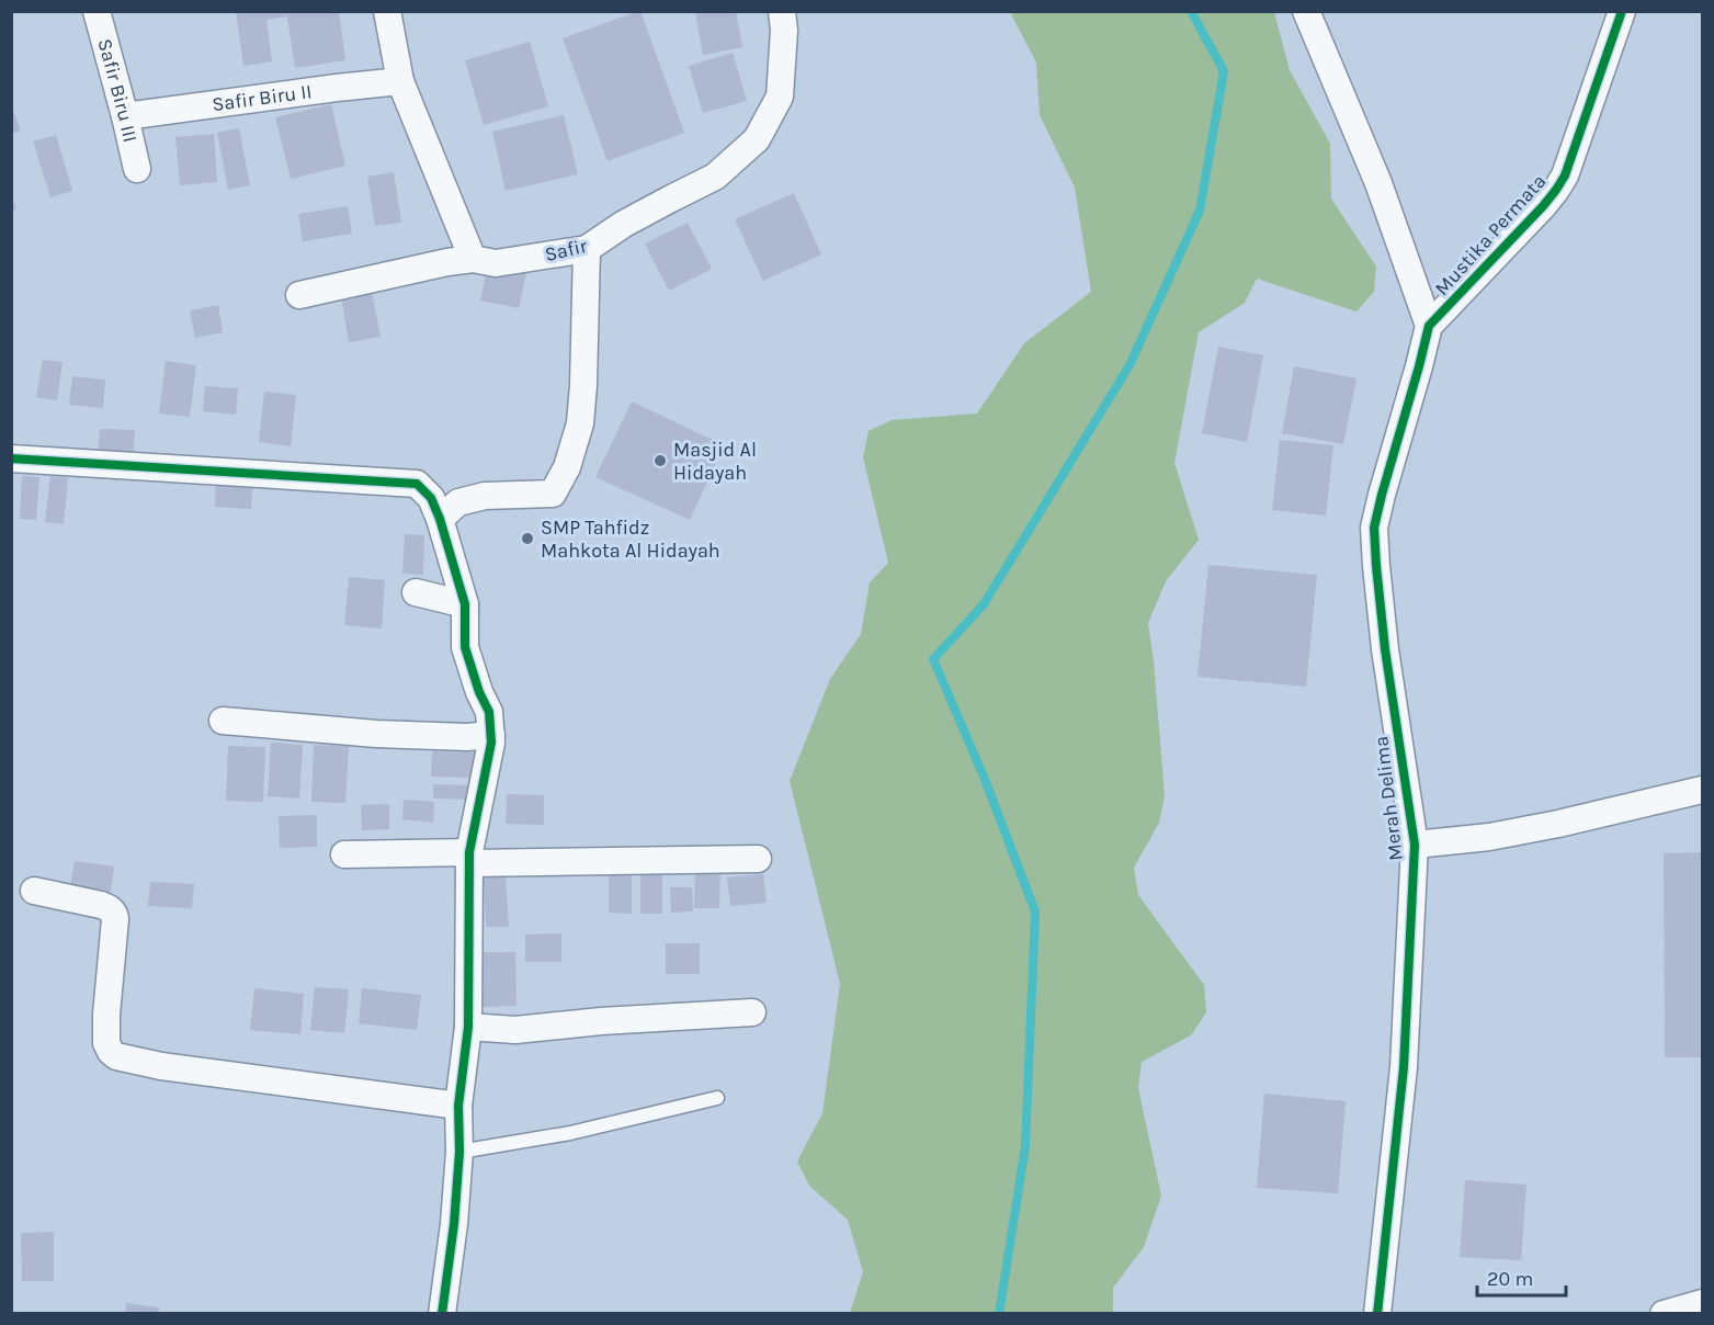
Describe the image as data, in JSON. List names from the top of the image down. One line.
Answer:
{"streets":{"street":["Safir Biru III","Safir Biru II","Mustika Permata","Safir","Merah Delima"]},"crossings":[["Safir Biru III","Safir Biru II"],["Mustika Permata","Merah Delima"]],"places":["Masjid Al Hidayah","SMP Tahfidz Mahkota Al Hidayah"],"scale_bar":"20 m"}
